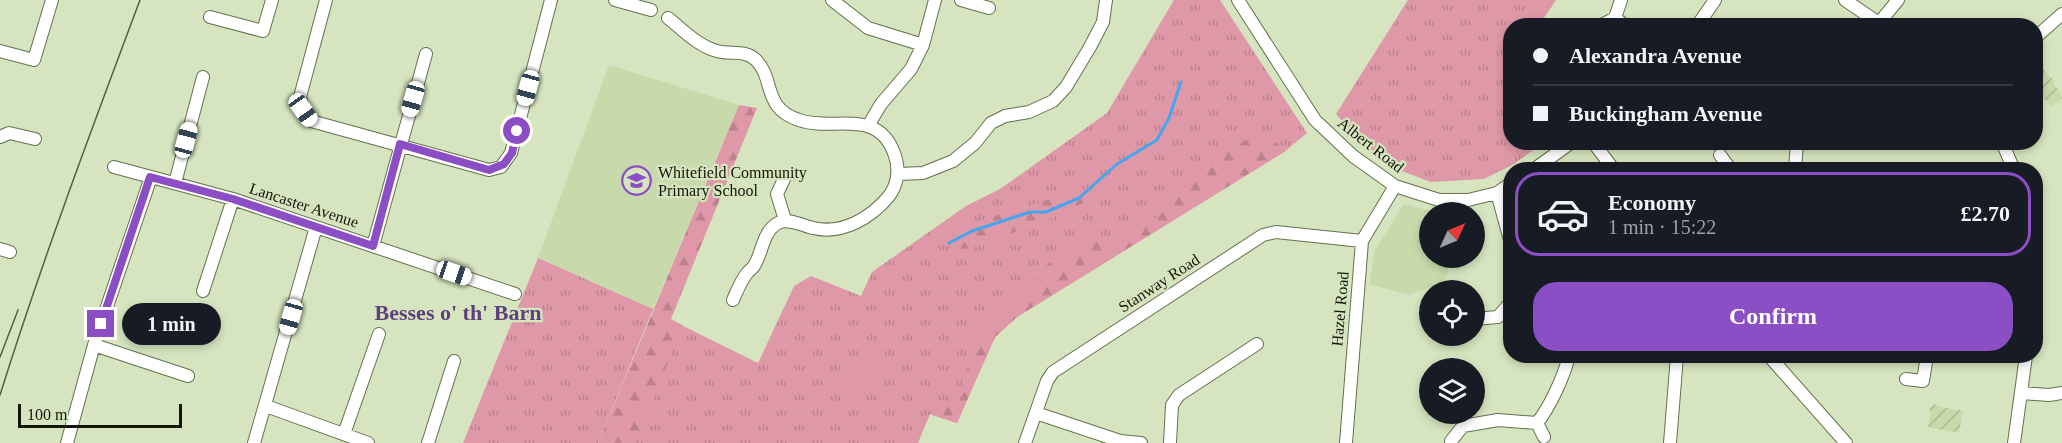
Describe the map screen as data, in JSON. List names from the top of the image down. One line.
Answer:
{"streets":{"street":["Albert Road","Lancaster Avenue","Stanway Road","Hazel Road"]},"crossings":[["Albert Road","Hazel Road"],["Stanway Road","Hazel Road"]],"districts":["Besses o' th' Barn"],"places":{"school or university":["Whitefield Community Primary School"]},"scale_bar":"100 m","north":"top right","page":{"banner":["Alexandra Avenue","Buckingham Avenue"],"list":[{"name":"Economy","note":"1 min · 15:22","value":"£2.70"}],"buttons":"Confirm","bubble":"1 min","scale":"100 m"}}
